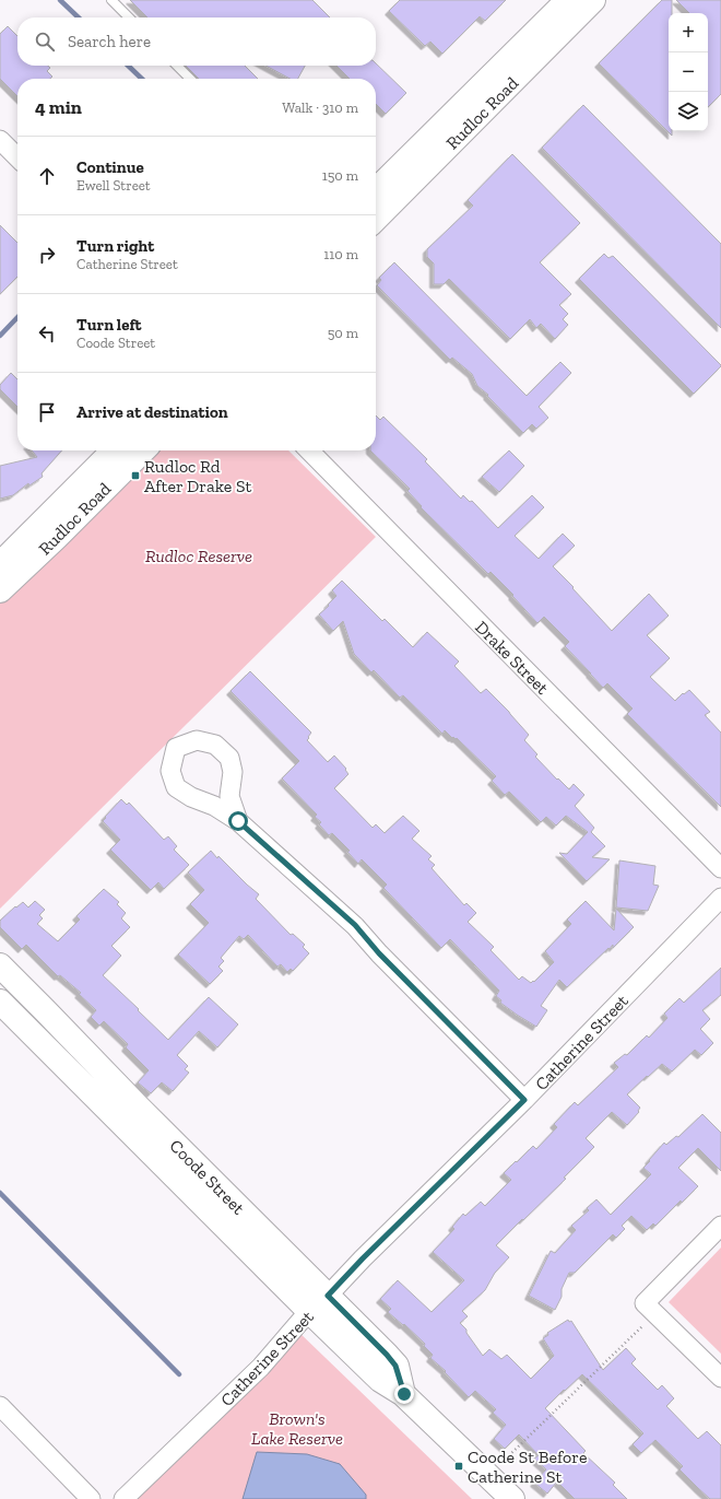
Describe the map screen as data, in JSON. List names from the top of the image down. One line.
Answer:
{"streets":{"main road":["Rudloc Road","Coode Street"],"street":["Drake Street","Catherine Street"]},"crossings":[["Catherine Street","Coode Street"]],"parks":["Rudloc Reserve","Brown's Lake Reserve"],"places":{"transit":["Rudloc Rd After Drake St","Coode St Before Catherine St"]},"page":{"map_buttons":["+","−"],"search":"Search here","heading":["4 min","Walk · 310 m"],"list":[["Continue","Ewell Street","150 m"],["Turn right","Catherine Street","110 m"],["Turn left","Coode Street","50 m"],"Arrive at destination"]}}
